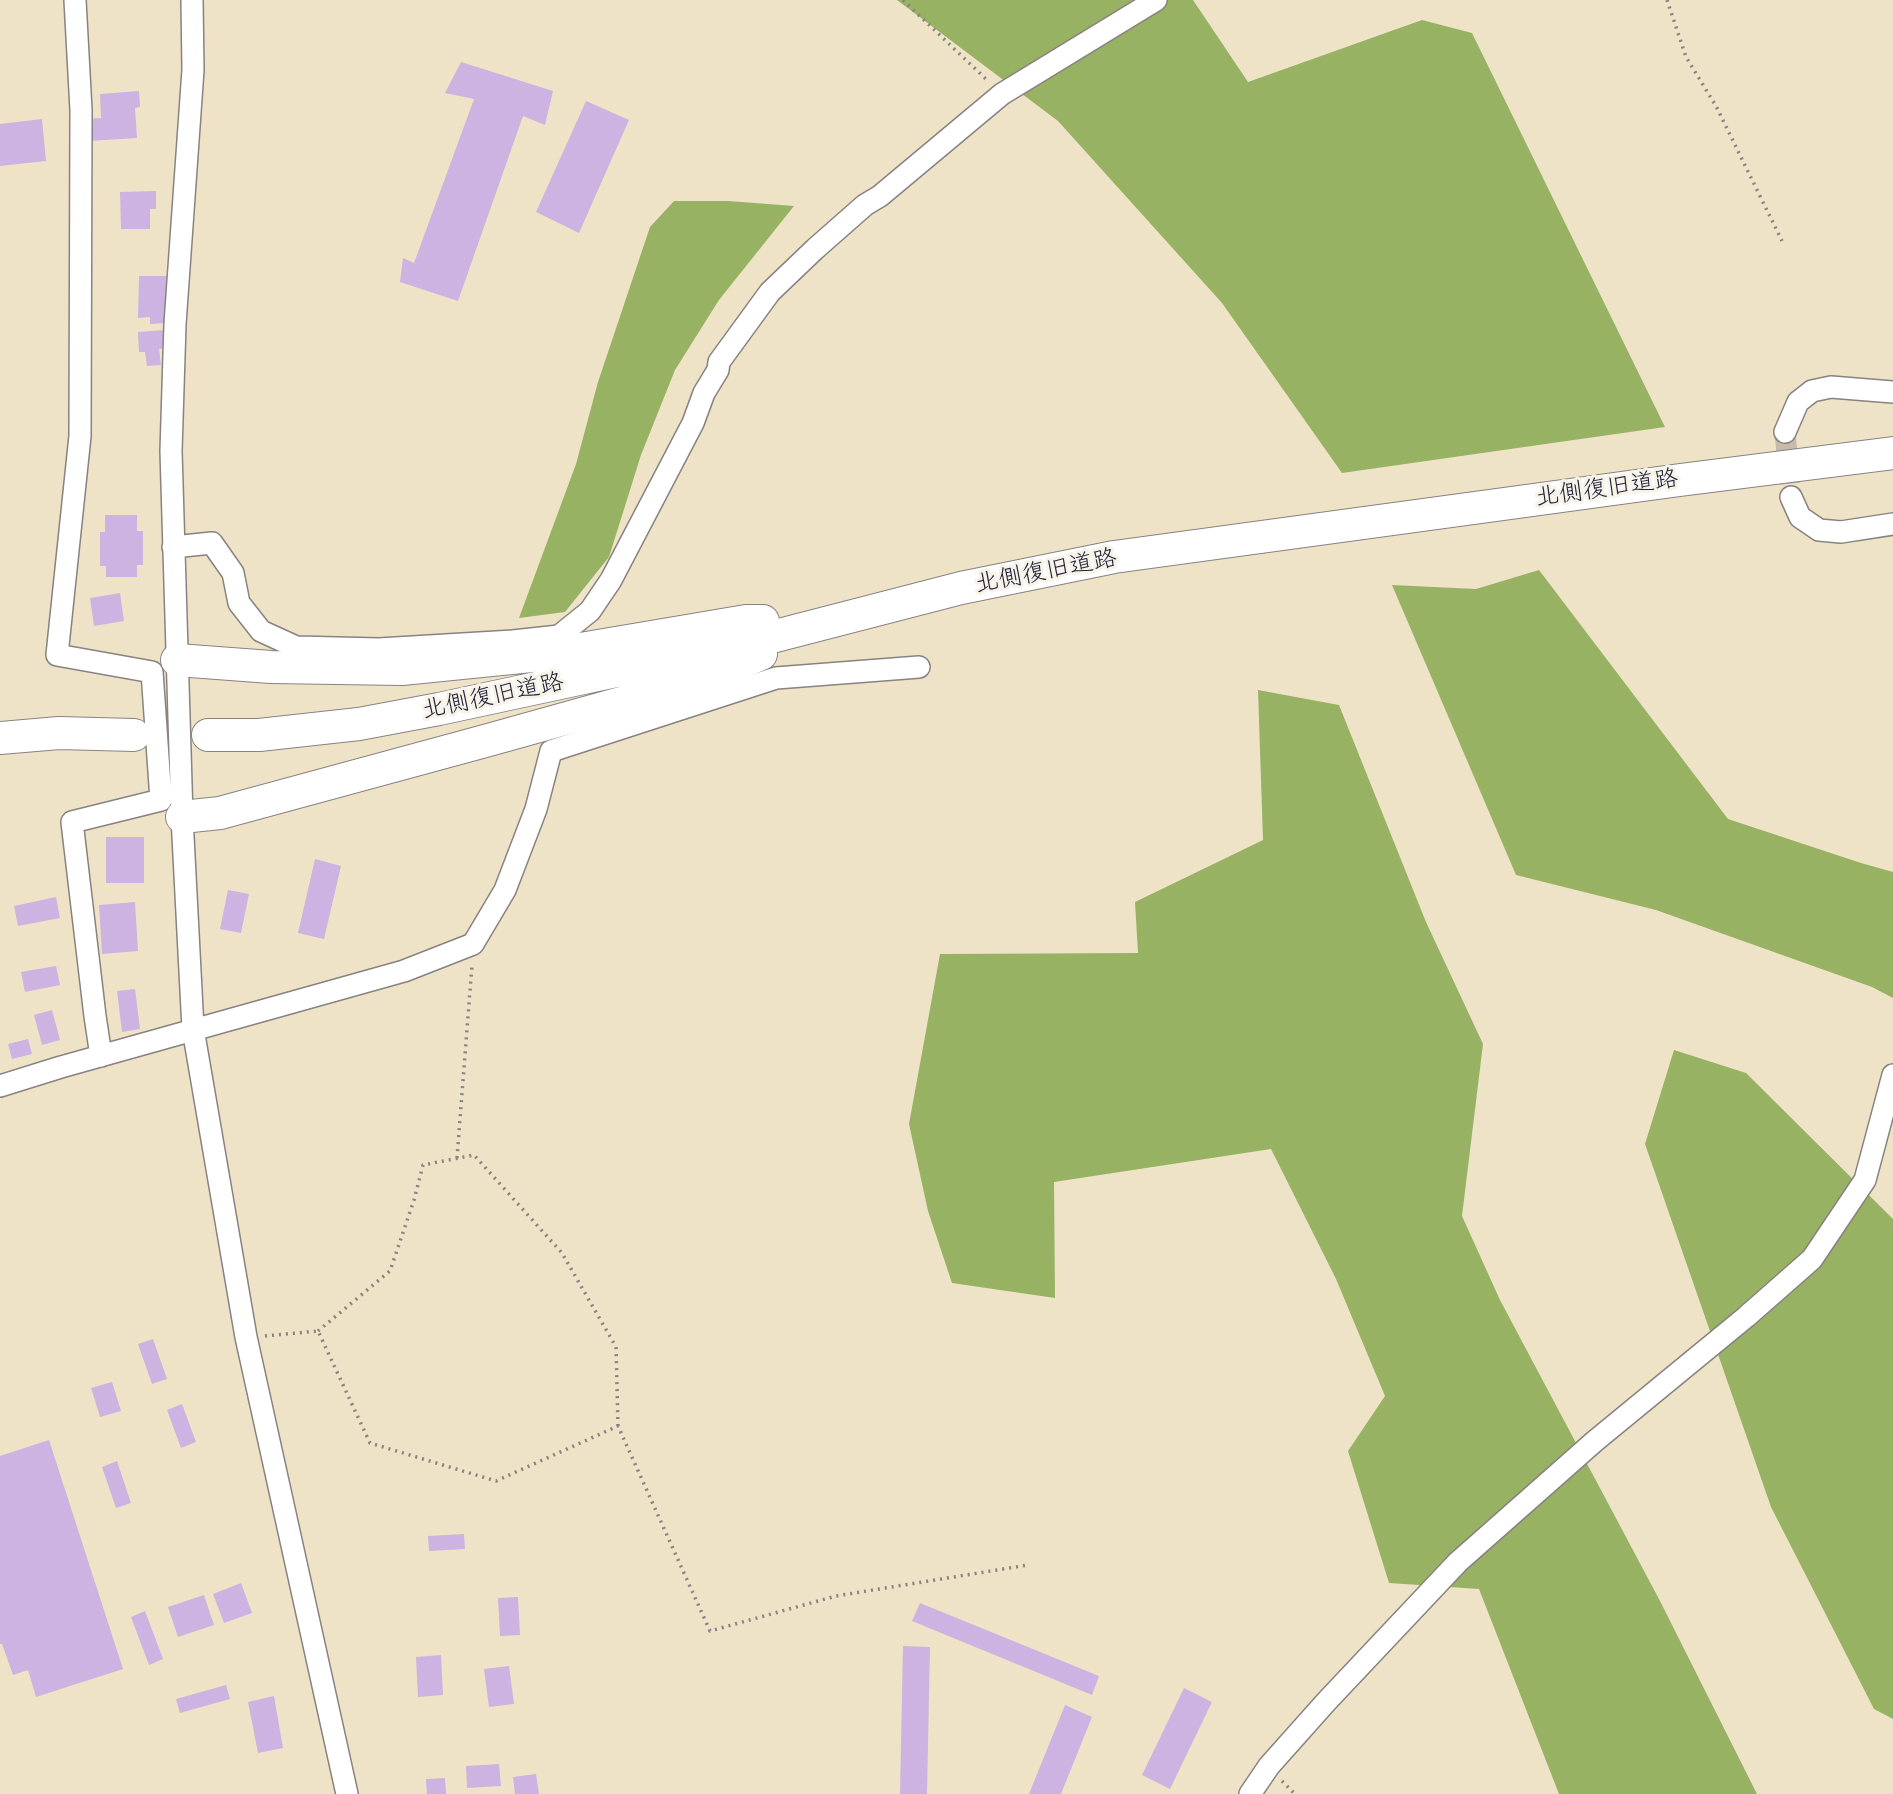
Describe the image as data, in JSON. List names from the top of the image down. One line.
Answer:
{"streets":{"highway":["北側復旧道路"]}}
